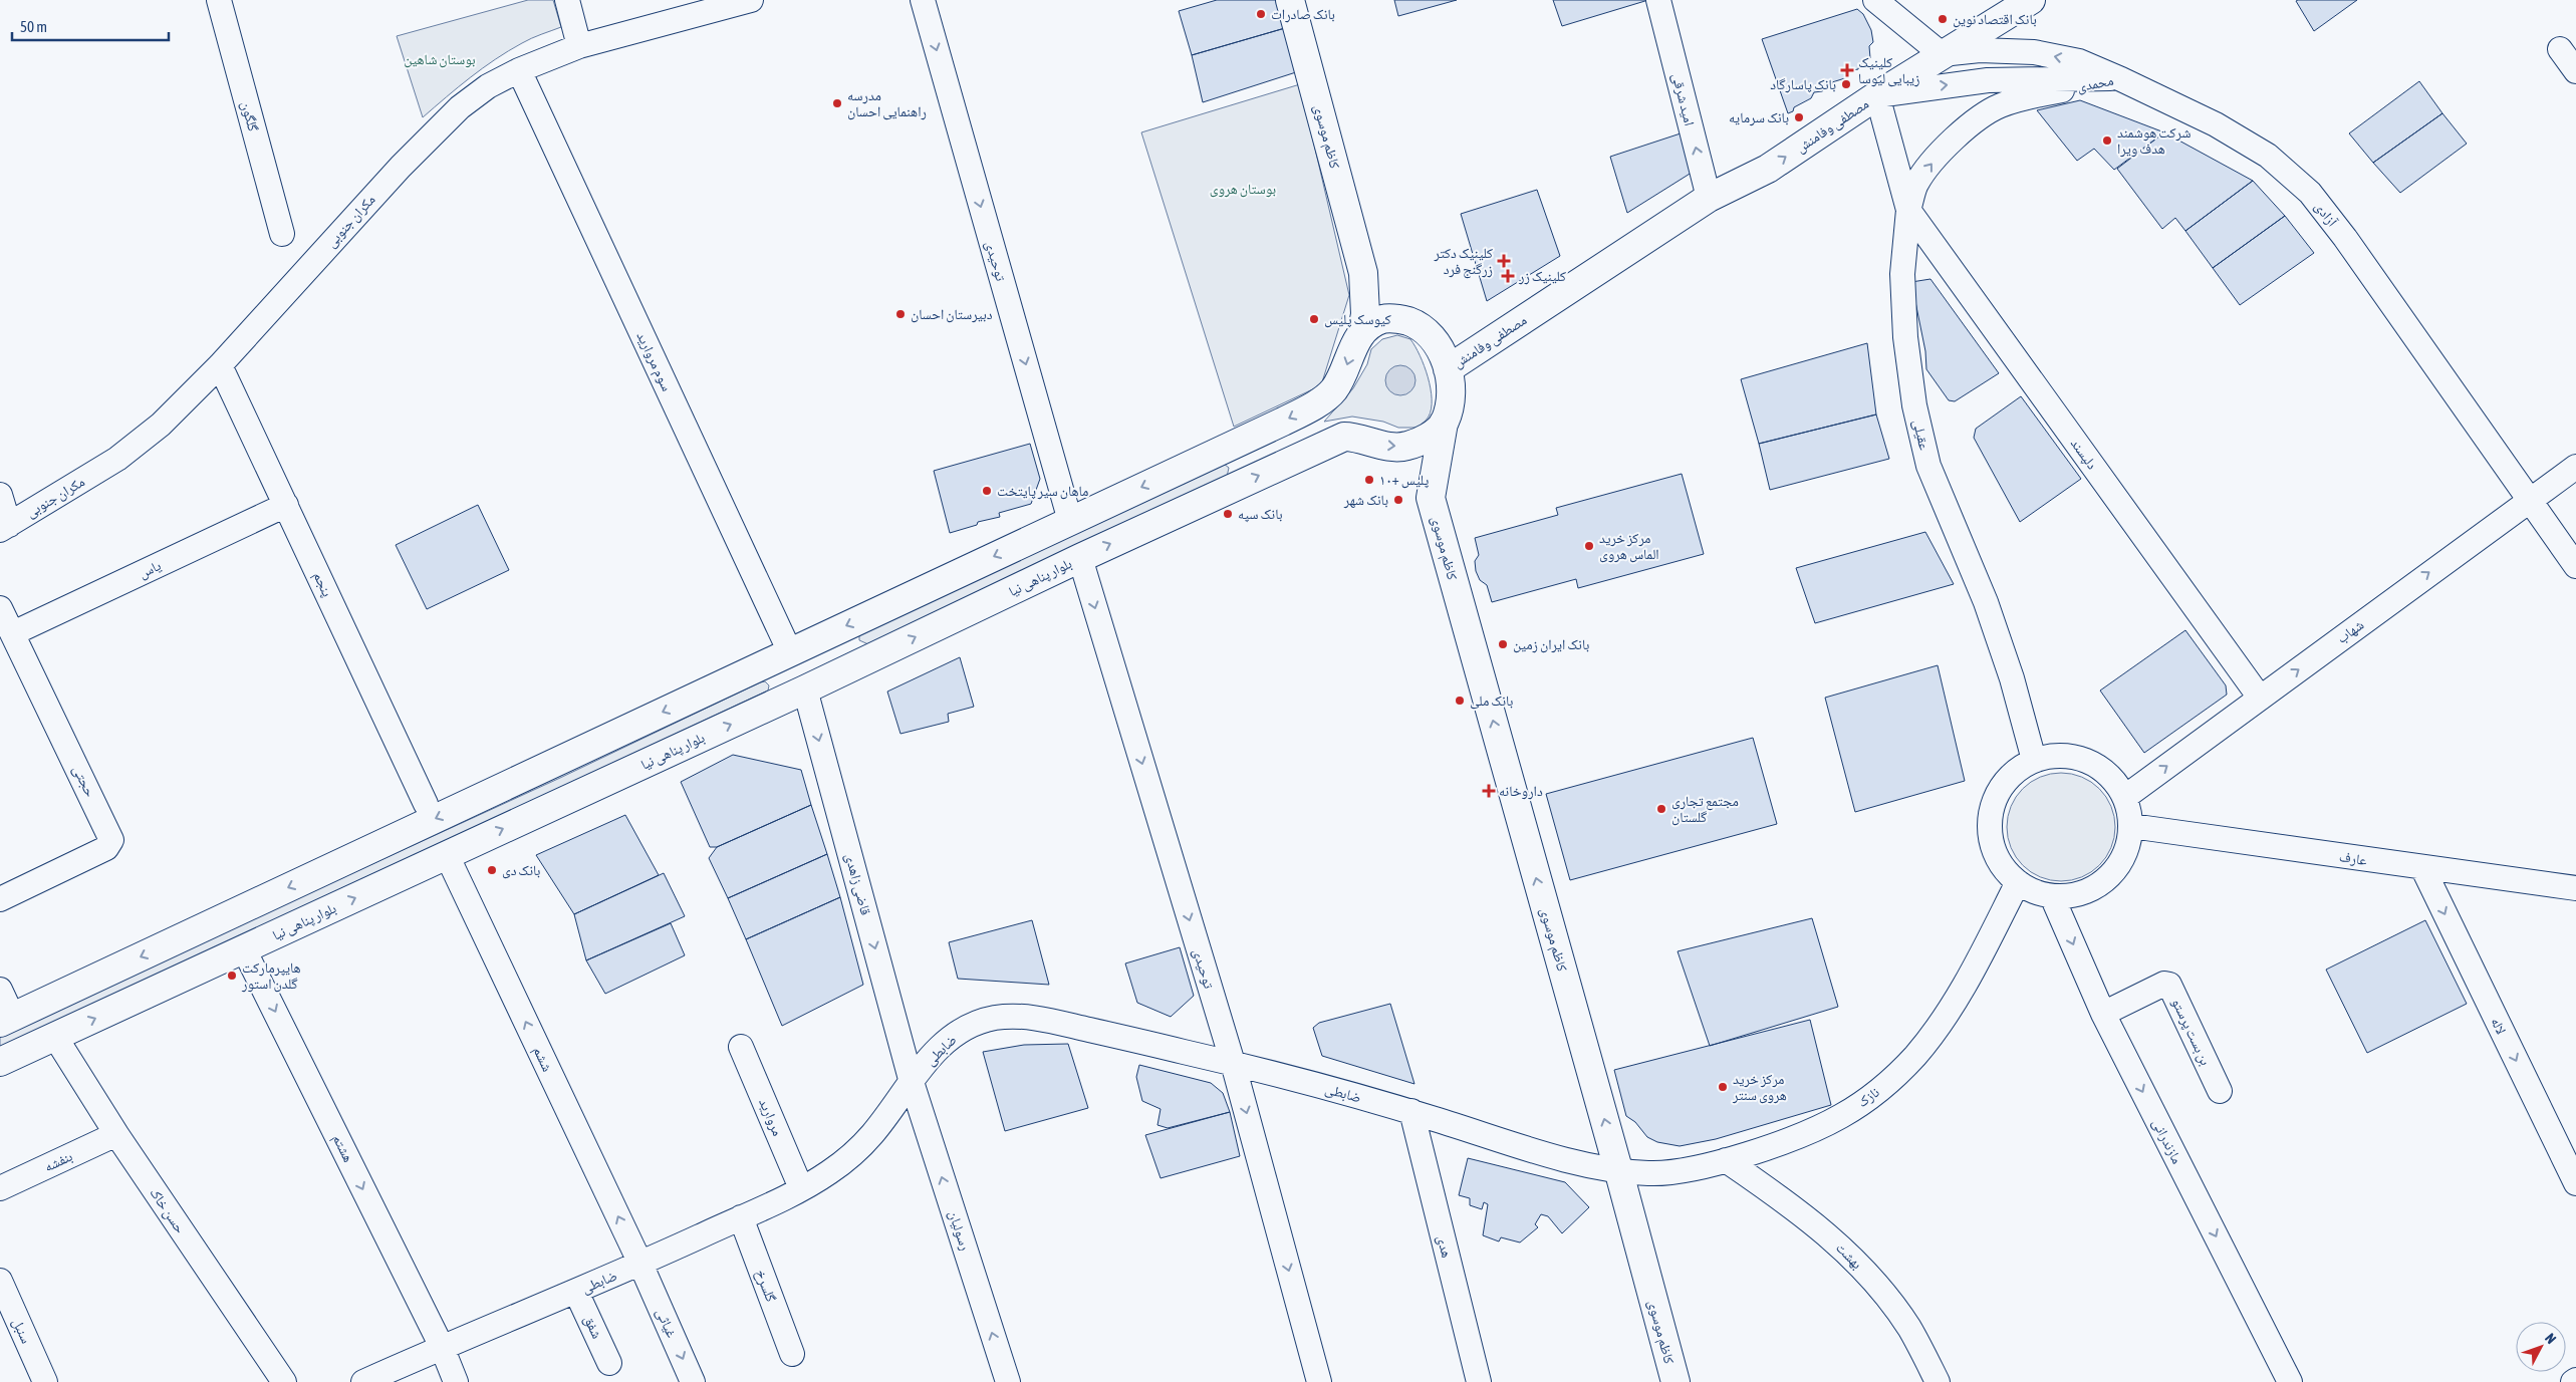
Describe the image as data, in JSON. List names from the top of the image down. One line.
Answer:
{"streets":{"main road":["مصطفی وفامنش","کاظم موسوی","بلوار پناهی نیا"],"street":["محمدی","امید شرقی","گلگون","آزادی","مکران جنوبی","توحیدی","سوم مروارید","عقیلی","دلپسند","یاس","پنجم","شهاب","حجتی","عارف","قاضی زاهدی","لاله","بن بست پرستو","ضابطی","ششم","نازک","مروارید","مازندرانی","هشتم","بنفشه","حسن خاک","رسولیان","هدی","بهشت","گلسرخ","غیاثی","شفق","سنبل"]},"crossings":[["محمدی","مصطفی وفامنش"],["محمدی","آزادی"],["محمدی","عقیلی"],["محمدی","دلپسند"],["امید شرقی","مصطفی وفامنش"],["مصطفی وفامنش","آزادی"],["مصطفی وفامنش","عقیلی"],["کاظم موسوی","بلوار پناهی نیا"],["کاظم موسوی","ضابطی"],["کاظم موسوی","نازک"],["آزادی","شهاب"],["مکران جنوبی","سوم مروارید"],["مکران جنوبی","پنجم"],["توحیدی","بلوار پناهی نیا"],["توحیدی","ضابطی"],["عقیلی","دلپسند"],["عقیلی","شهاب"],["عقیلی","عارف"],["عقیلی","نازک"],["عقیلی","مازندرانی"],["دلپسند","شهاب"],["یاس","پنجم"],["یاس","حجتی"],["بلوار پناهی نیا","قاضی زاهدی"],["بلوار پناهی نیا","ششم"],["بلوار پناهی نیا","هشتم"],["بلوار پناهی نیا","حسن خاک"],["شهاب","عارف"],["شهاب","نازک"],["شهاب","مازندرانی"],["عارف","لاله"],["عارف","نازک"],["عارف","مازندرانی"],["قاضی زاهدی","ضابطی"],["قاضی زاهدی","رسولیان"],["بن بست پرستو","مازندرانی"],["ضابطی","ششم"],["ضابطی","نازک"],["ضابطی","مروارید"],["ضابطی","هشتم"],["ضابطی","رسولیان"],["ضابطی","هدی"],["ضابطی","گلسرخ"],["ضابطی","غیاثی"],["ضابطی","شفق"],["ششم","غیاثی"],["نازک","مازندرانی"],["نازک","بهشت"],["بنفشه","حسن خاک"]],"one_way":["محمدی","امید شرقی","کاظم موسوی","توحیدی","شهاب","قاضی زاهدی","لاله","ششم","مازندرانی","هشتم","رسولیان","غیاثی"],"parks":["بوستان شاهین","بوستان هروی"],"places":{"other":["بانک صادرات","بانک اقتصاد نوین","بانک پاسارگاد","مدرسه راهنمایی احسان","بانک سرمایه","شرکت هوشمند هدف ویرا","دبیرستان احسان","کیوسک پلیس","پلیس +۱۰","ماهان سیر پایتخت","بانک شهر","بانک سپه","مرکز خرید الماس هروی","بانک ایران زمین","بانک ملی","مجتمع تجاری گلستان","بانک دی","هایپرمارکت گلدن استور","مرکز خرید هروی سنتر"],"health":["کلینیک زیبایی لیوسا","کلینیک دکتر زرگنج فرد","کلینیک زر","داروخانه"]},"scale_bar":"50 m","north":"top right"}
